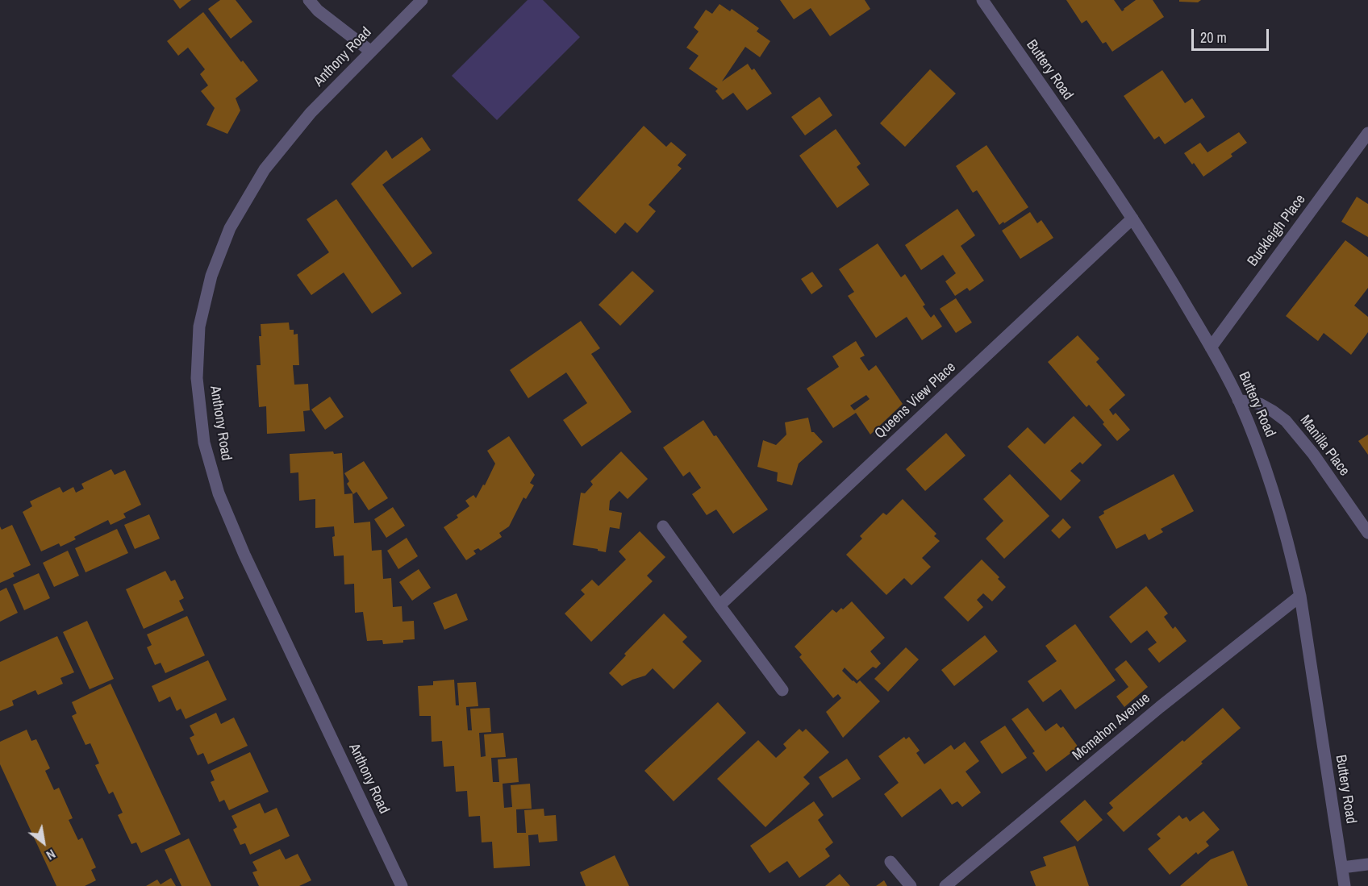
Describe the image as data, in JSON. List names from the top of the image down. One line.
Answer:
{"streets":{"street":["Anthony Road","Buttery Road","Buckleigh Place","Queens View Place","Manilla Place","Mcmahon Avenue"]},"crossings":[["Buttery Road","Buckleigh Place"],["Buttery Road","Queens View Place"],["Buttery Road","Manilla Place"],["Buttery Road","Mcmahon Avenue"]],"scale_bar":"20 m","north":"bottom right"}
